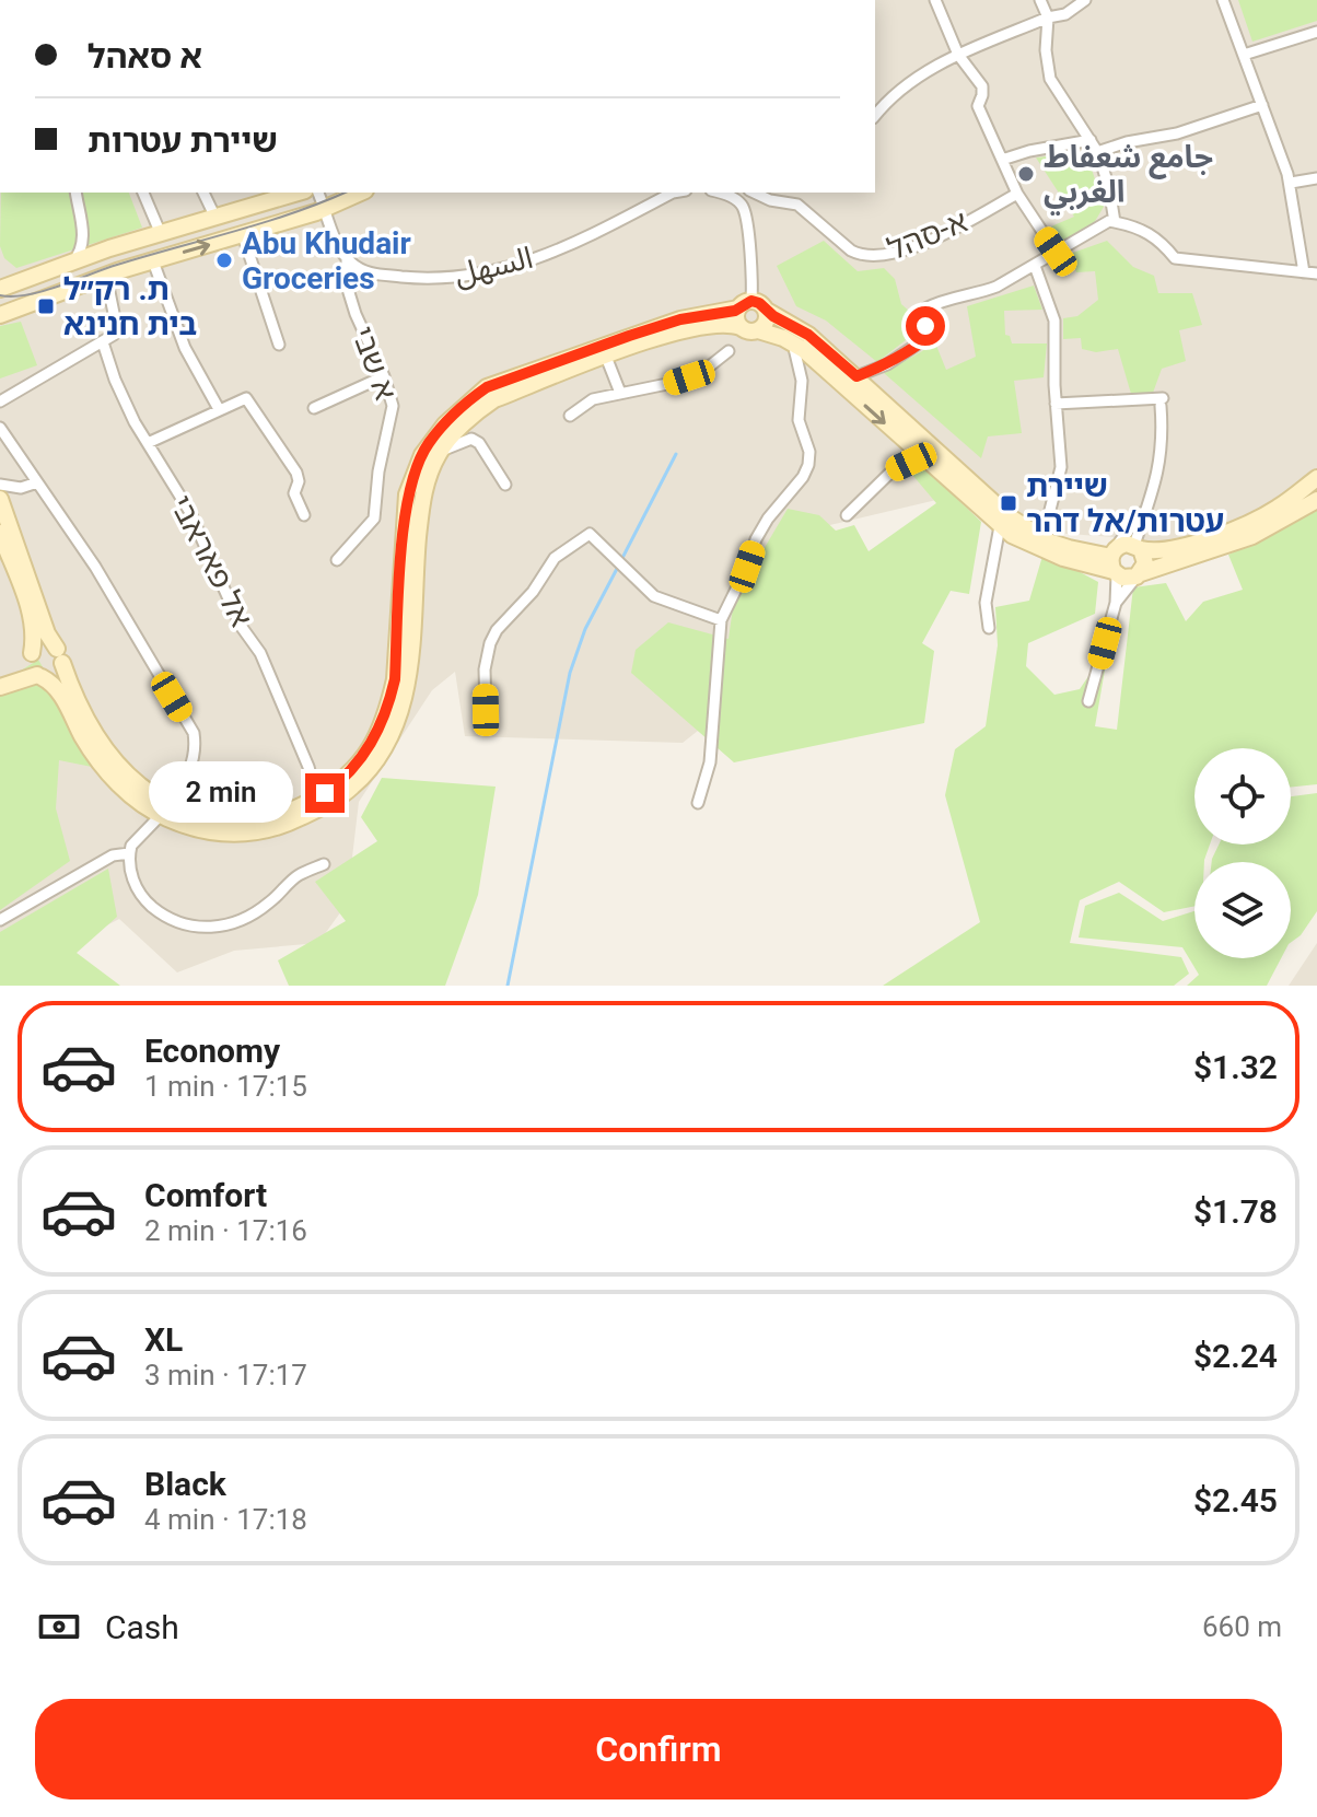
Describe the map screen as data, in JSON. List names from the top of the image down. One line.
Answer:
{"streets":{"street":["א-סהל","السهل","א שבי","אל פאראבי"]},"crossings":[["السهل","א שבי"]],"places":{"other":["جامع شعفاط الغربي","Abu Khudair Groceries"],"transit":["ת. רק״ל בית חנינא","שיירת עטרות/אל דהר"]},"page":{"banner":["א סאהל","שיירת עטרות"],"bubble":"2 min","list":[{"name":"Economy","note":"1 min · 17:15","value":"$1.32"},{"name":"Comfort","note":"2 min · 17:16","value":"$1.78"},{"name":"XL","note":"3 min · 17:17","value":"$2.24"},{"name":"Black","note":"4 min · 17:18","value":"$2.45"}],"pay":["Cash","660 m"],"buttons":"Confirm"}}
